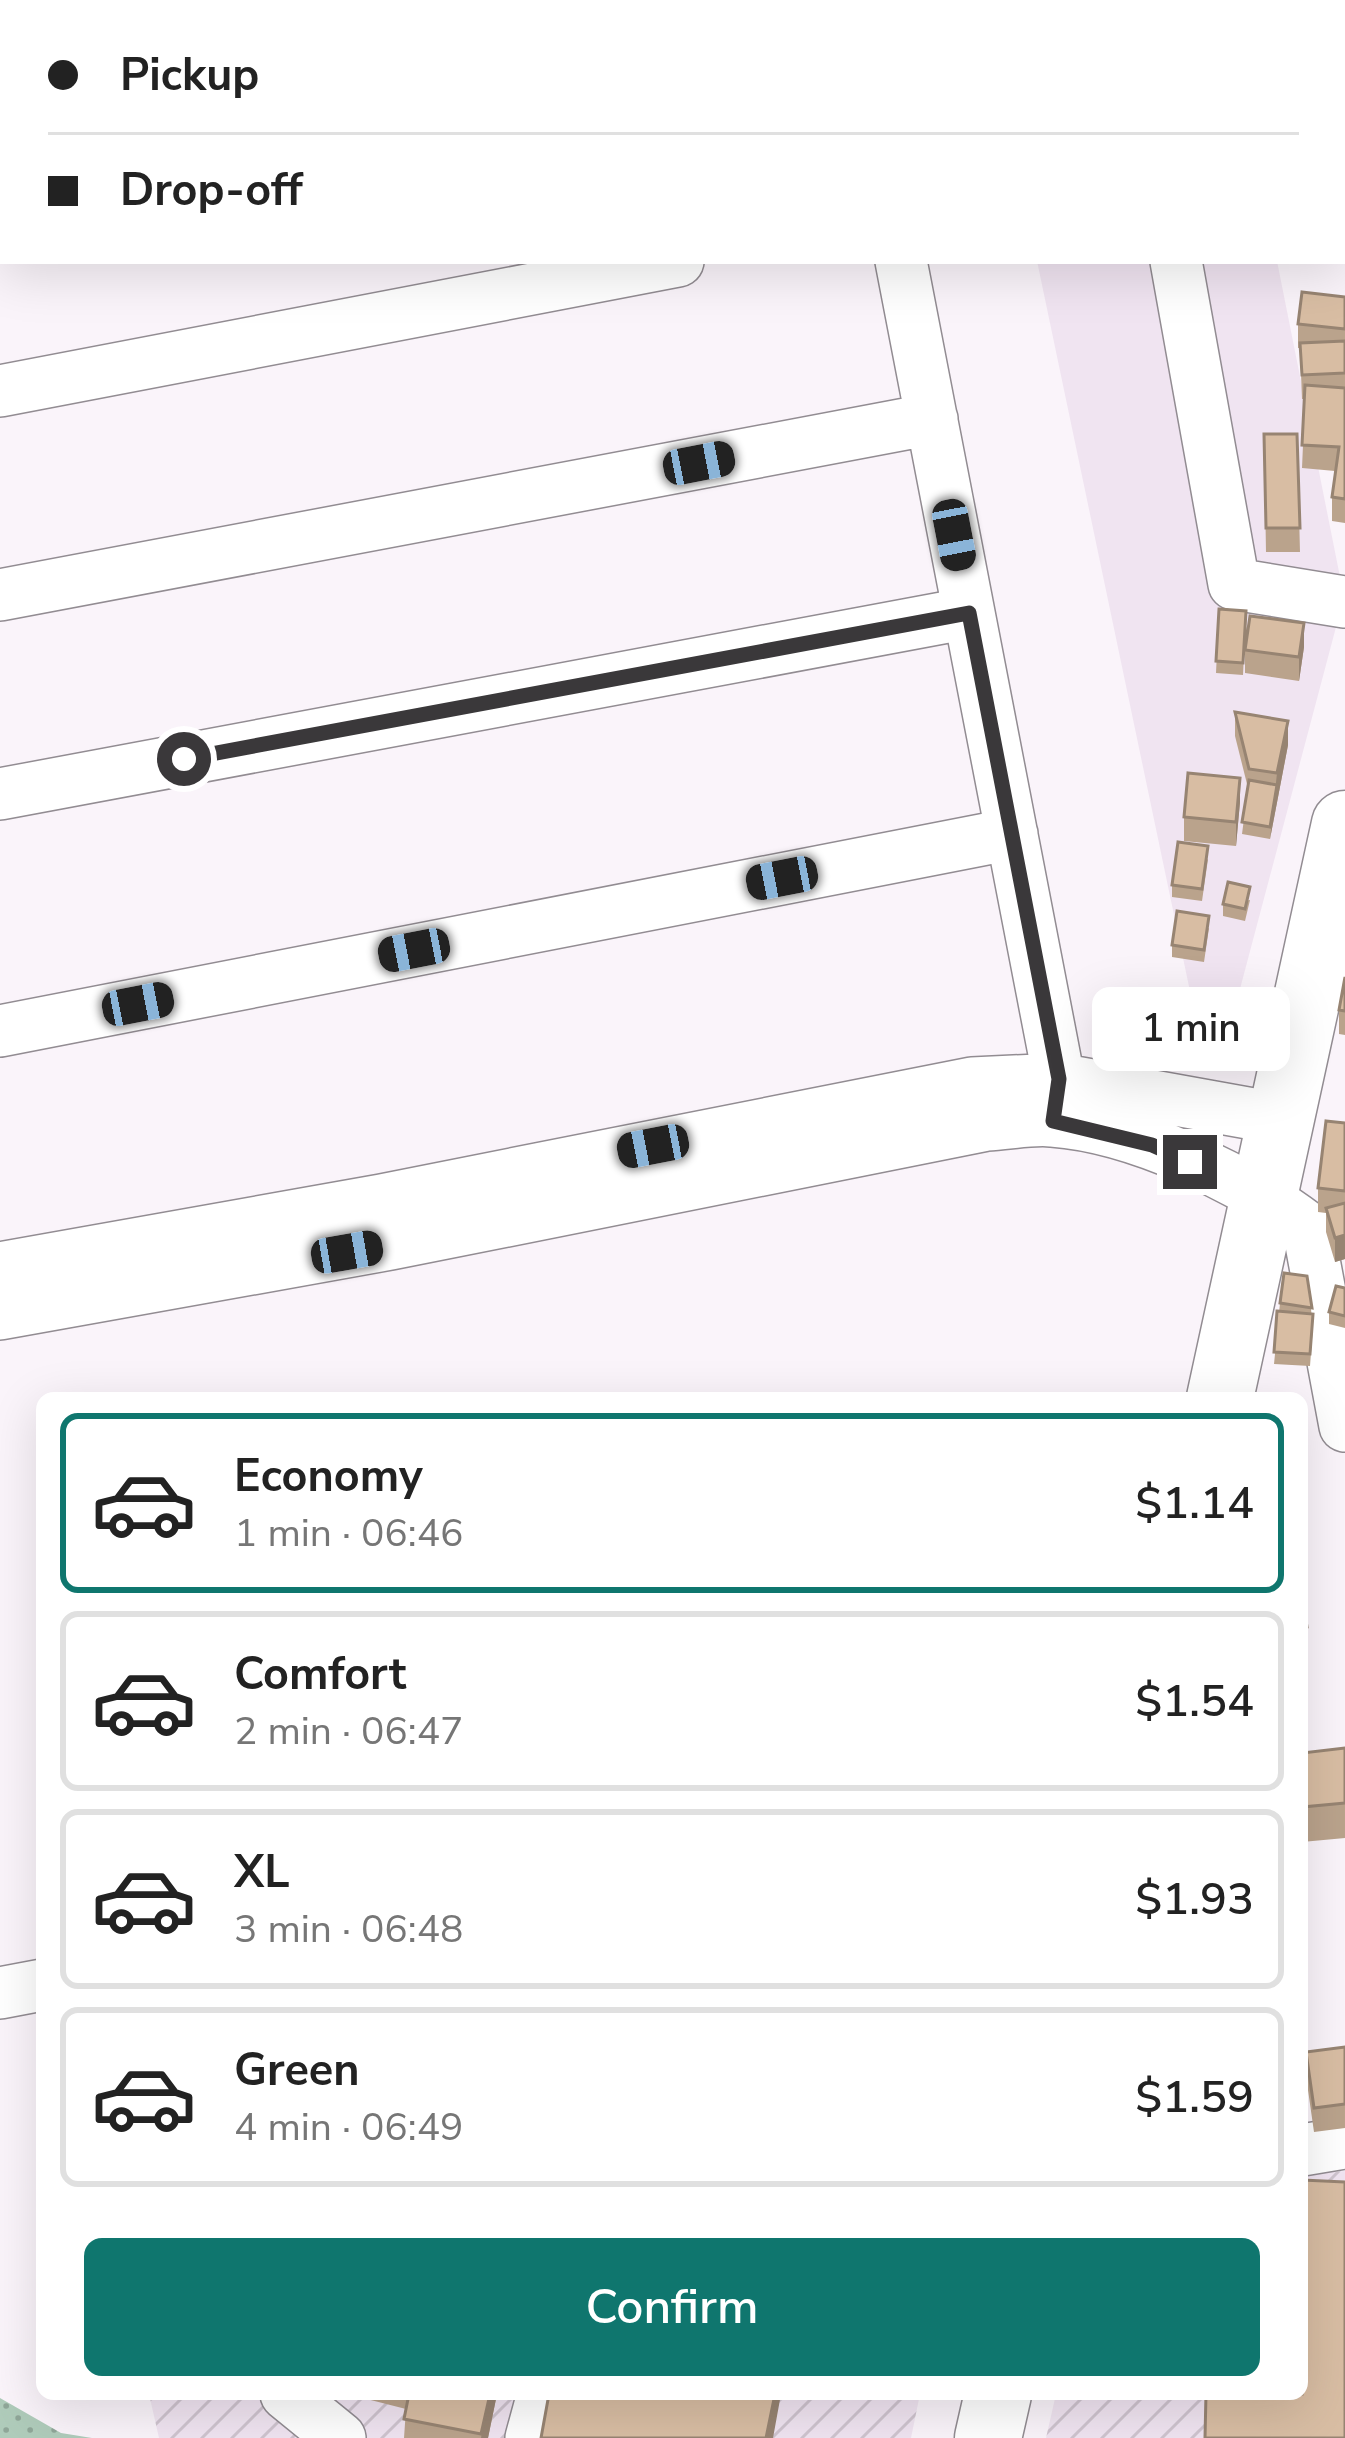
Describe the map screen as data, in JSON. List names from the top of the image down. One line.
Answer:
{"page":{"banner":["Pickup","Drop-off"],"bubble":"1 min","list":[{"name":"Economy","note":"1 min · 06:46","value":"$1.14"},{"name":"Comfort","note":"2 min · 06:47","value":"$1.54"},{"name":"XL","note":"3 min · 06:48","value":"$1.93"},{"name":"Green","note":"4 min · 06:49","value":"$1.59"}],"buttons":"Confirm"}}
